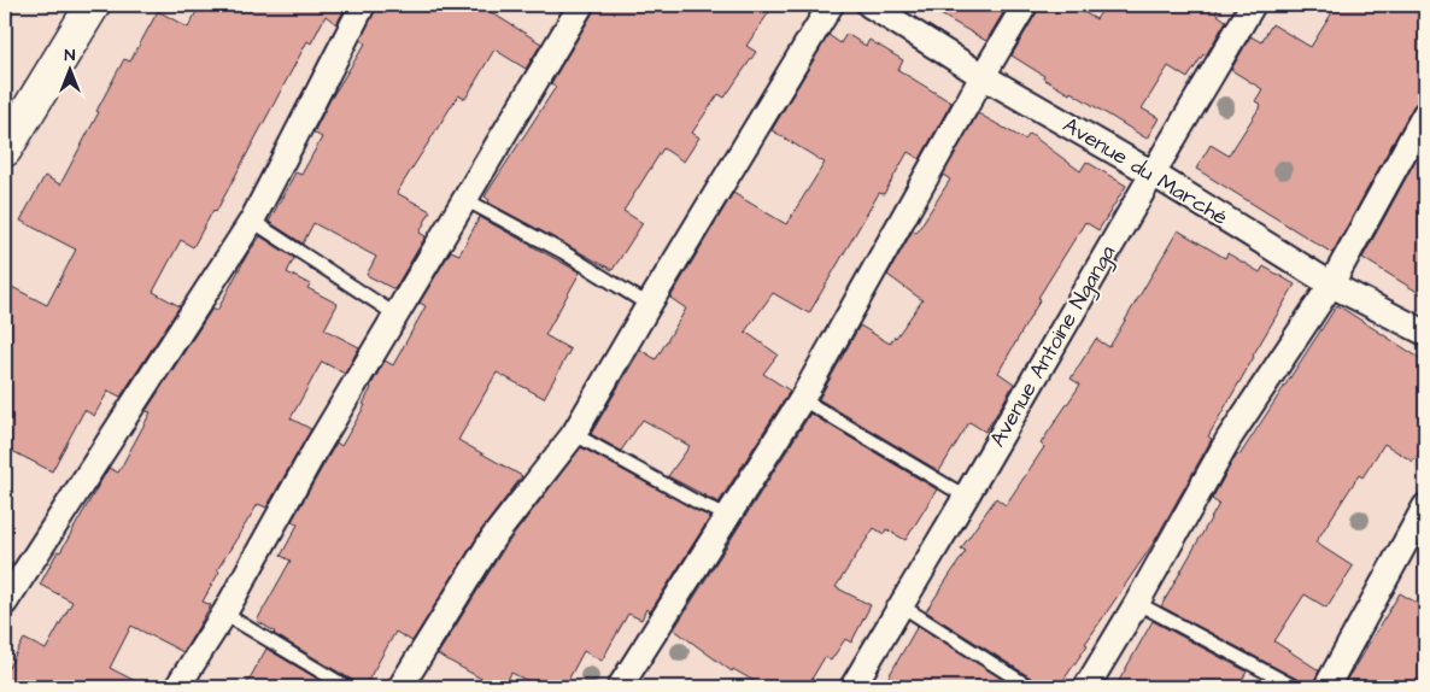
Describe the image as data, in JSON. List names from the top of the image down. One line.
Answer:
{"streets":{"street":["Avenue du Marché","Avenue Antoine Nganga"]},"crossings":[["Avenue du Marché","Avenue Antoine Nganga"]],"north":"top"}
